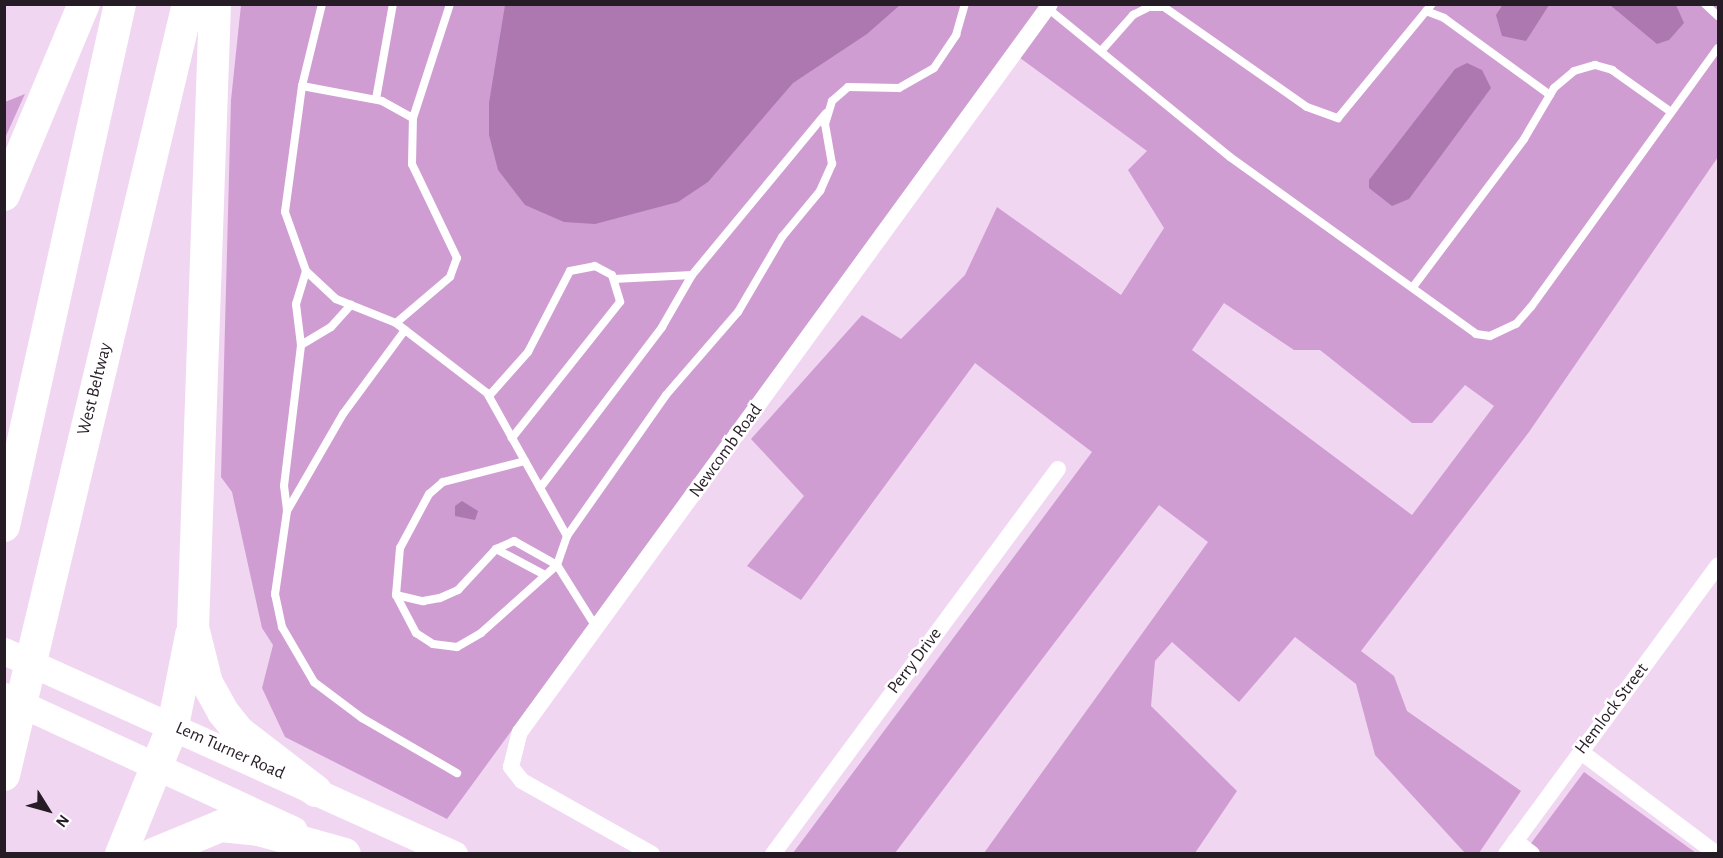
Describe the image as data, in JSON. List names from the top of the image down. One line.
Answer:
{"streets":{"highway":["West Beltway"],"main road":["Lem Turner Road"],"street":["Newcomb Road","Perry Drive","Hemlock Street"]},"north":"bottom right"}
